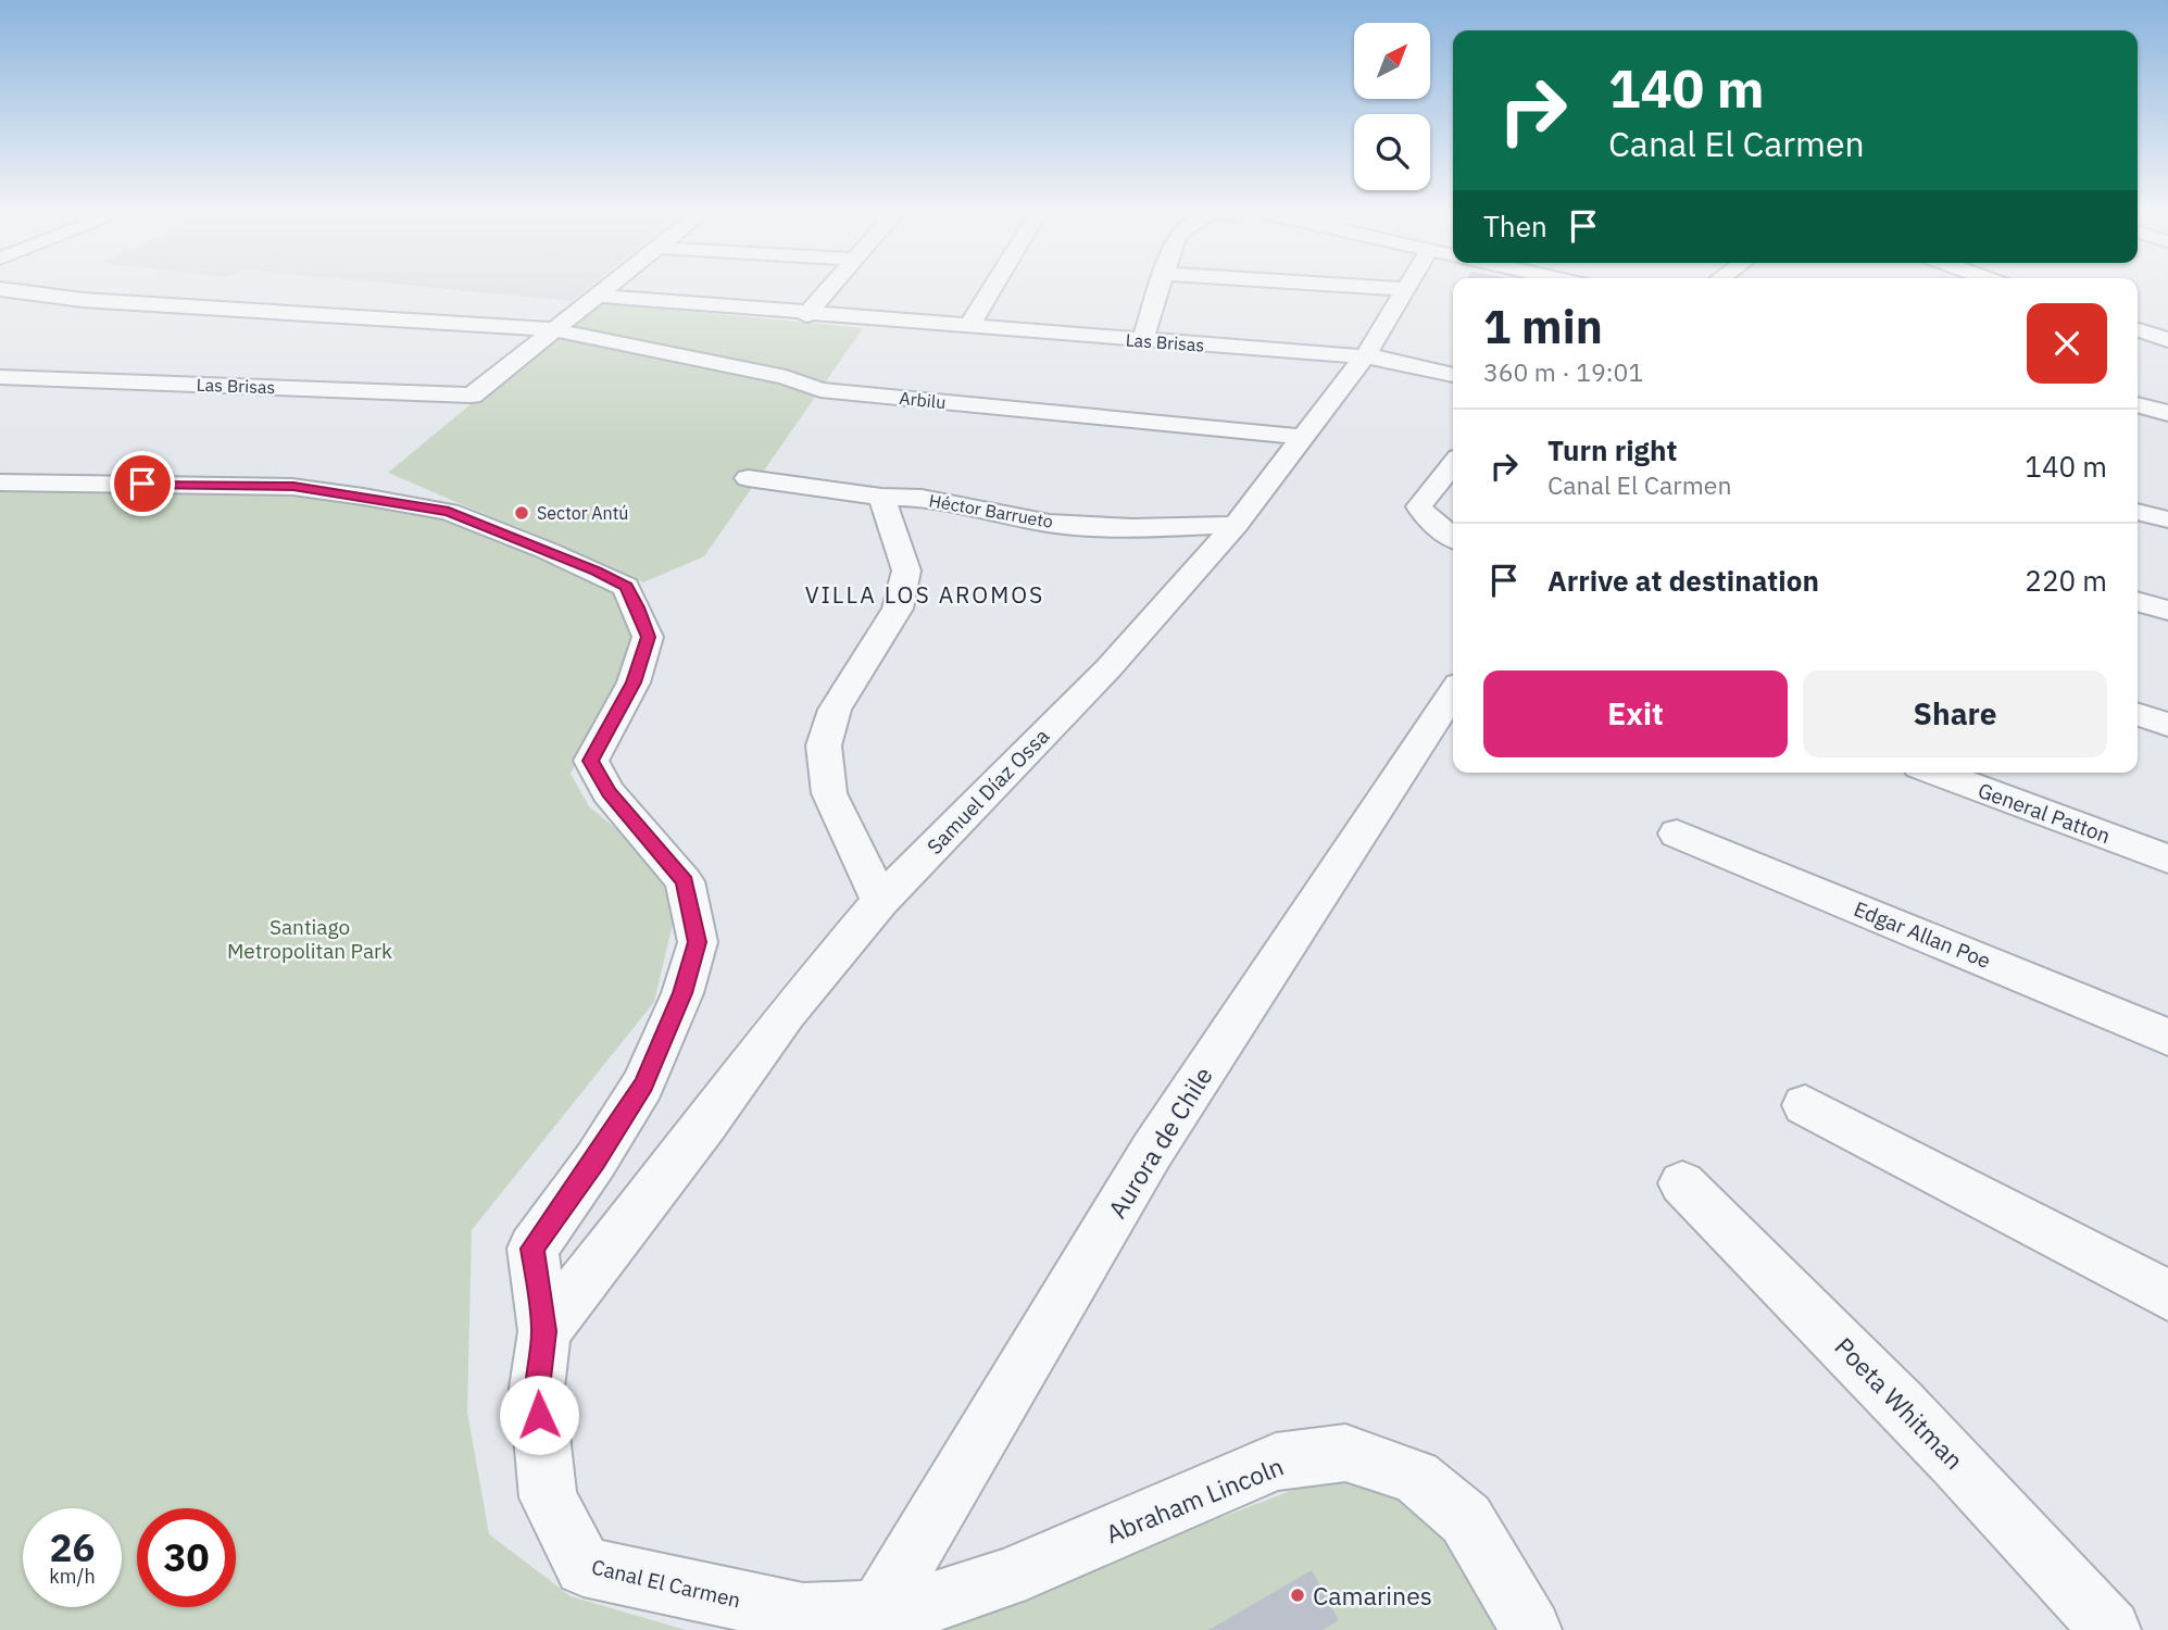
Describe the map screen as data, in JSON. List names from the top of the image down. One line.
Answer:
{"streets":{"street":["Las Brisas","Arbilu","Héctor Barrueto","Samuel Díaz Ossa","General Patton","Edgar Allan Poe","Aurora de Chile","Poeta Whitman","Abraham Lincoln","Canal El Carmen"]},"crossings":[["Las Brisas","Arbilu"],["Las Brisas","Samuel Díaz Ossa"],["Arbilu","Samuel Díaz Ossa"],["Héctor Barrueto","Samuel Díaz Ossa"],["Samuel Díaz Ossa","Canal El Carmen"],["Aurora de Chile","Abraham Lincoln"],["Aurora de Chile","Canal El Carmen"],["Abraham Lincoln","Canal El Carmen"]],"districts":["VILLA LOS AROMOS"],"parks":["Santiago Metropolitan Park"],"places":["Sector Antú","Camarines"],"north":"top right","page":{"turn":["140 m","Canal El Carmen"],"then":"Then","heading":["1 min","360 m · 19:01"],"list":[{"name":"Turn right","note":"Canal El Carmen","value":"140 m"},{"name":"Arrive at destination","value":"220 m"}],"buttons":["Exit","Share"],"speed":"26 km/h","limit":"30"}}
